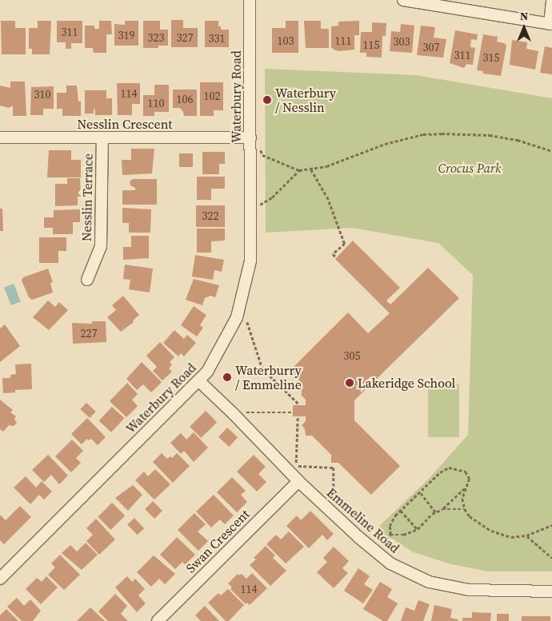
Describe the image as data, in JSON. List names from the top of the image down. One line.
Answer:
{"streets":{"street":["Waterbury Road","Nesslin Crescent","Nesslin Terrace","Emmeline Road","Swan Crescent"]},"crossings":[["Waterbury Road","Nesslin Crescent"],["Waterbury Road","Emmeline Road"],["Nesslin Crescent","Nesslin Terrace"],["Emmeline Road","Swan Crescent"]],"parks":["Crocus Park"],"places":["Waterbury / Nesslin","Waterburry / Emmeline","Lakeridge School"],"house_numbers":["311","319","323","327","331","103","111","303","115","307","311","315","114","310","102","106","110","322","227","305","114"],"north":"top"}
